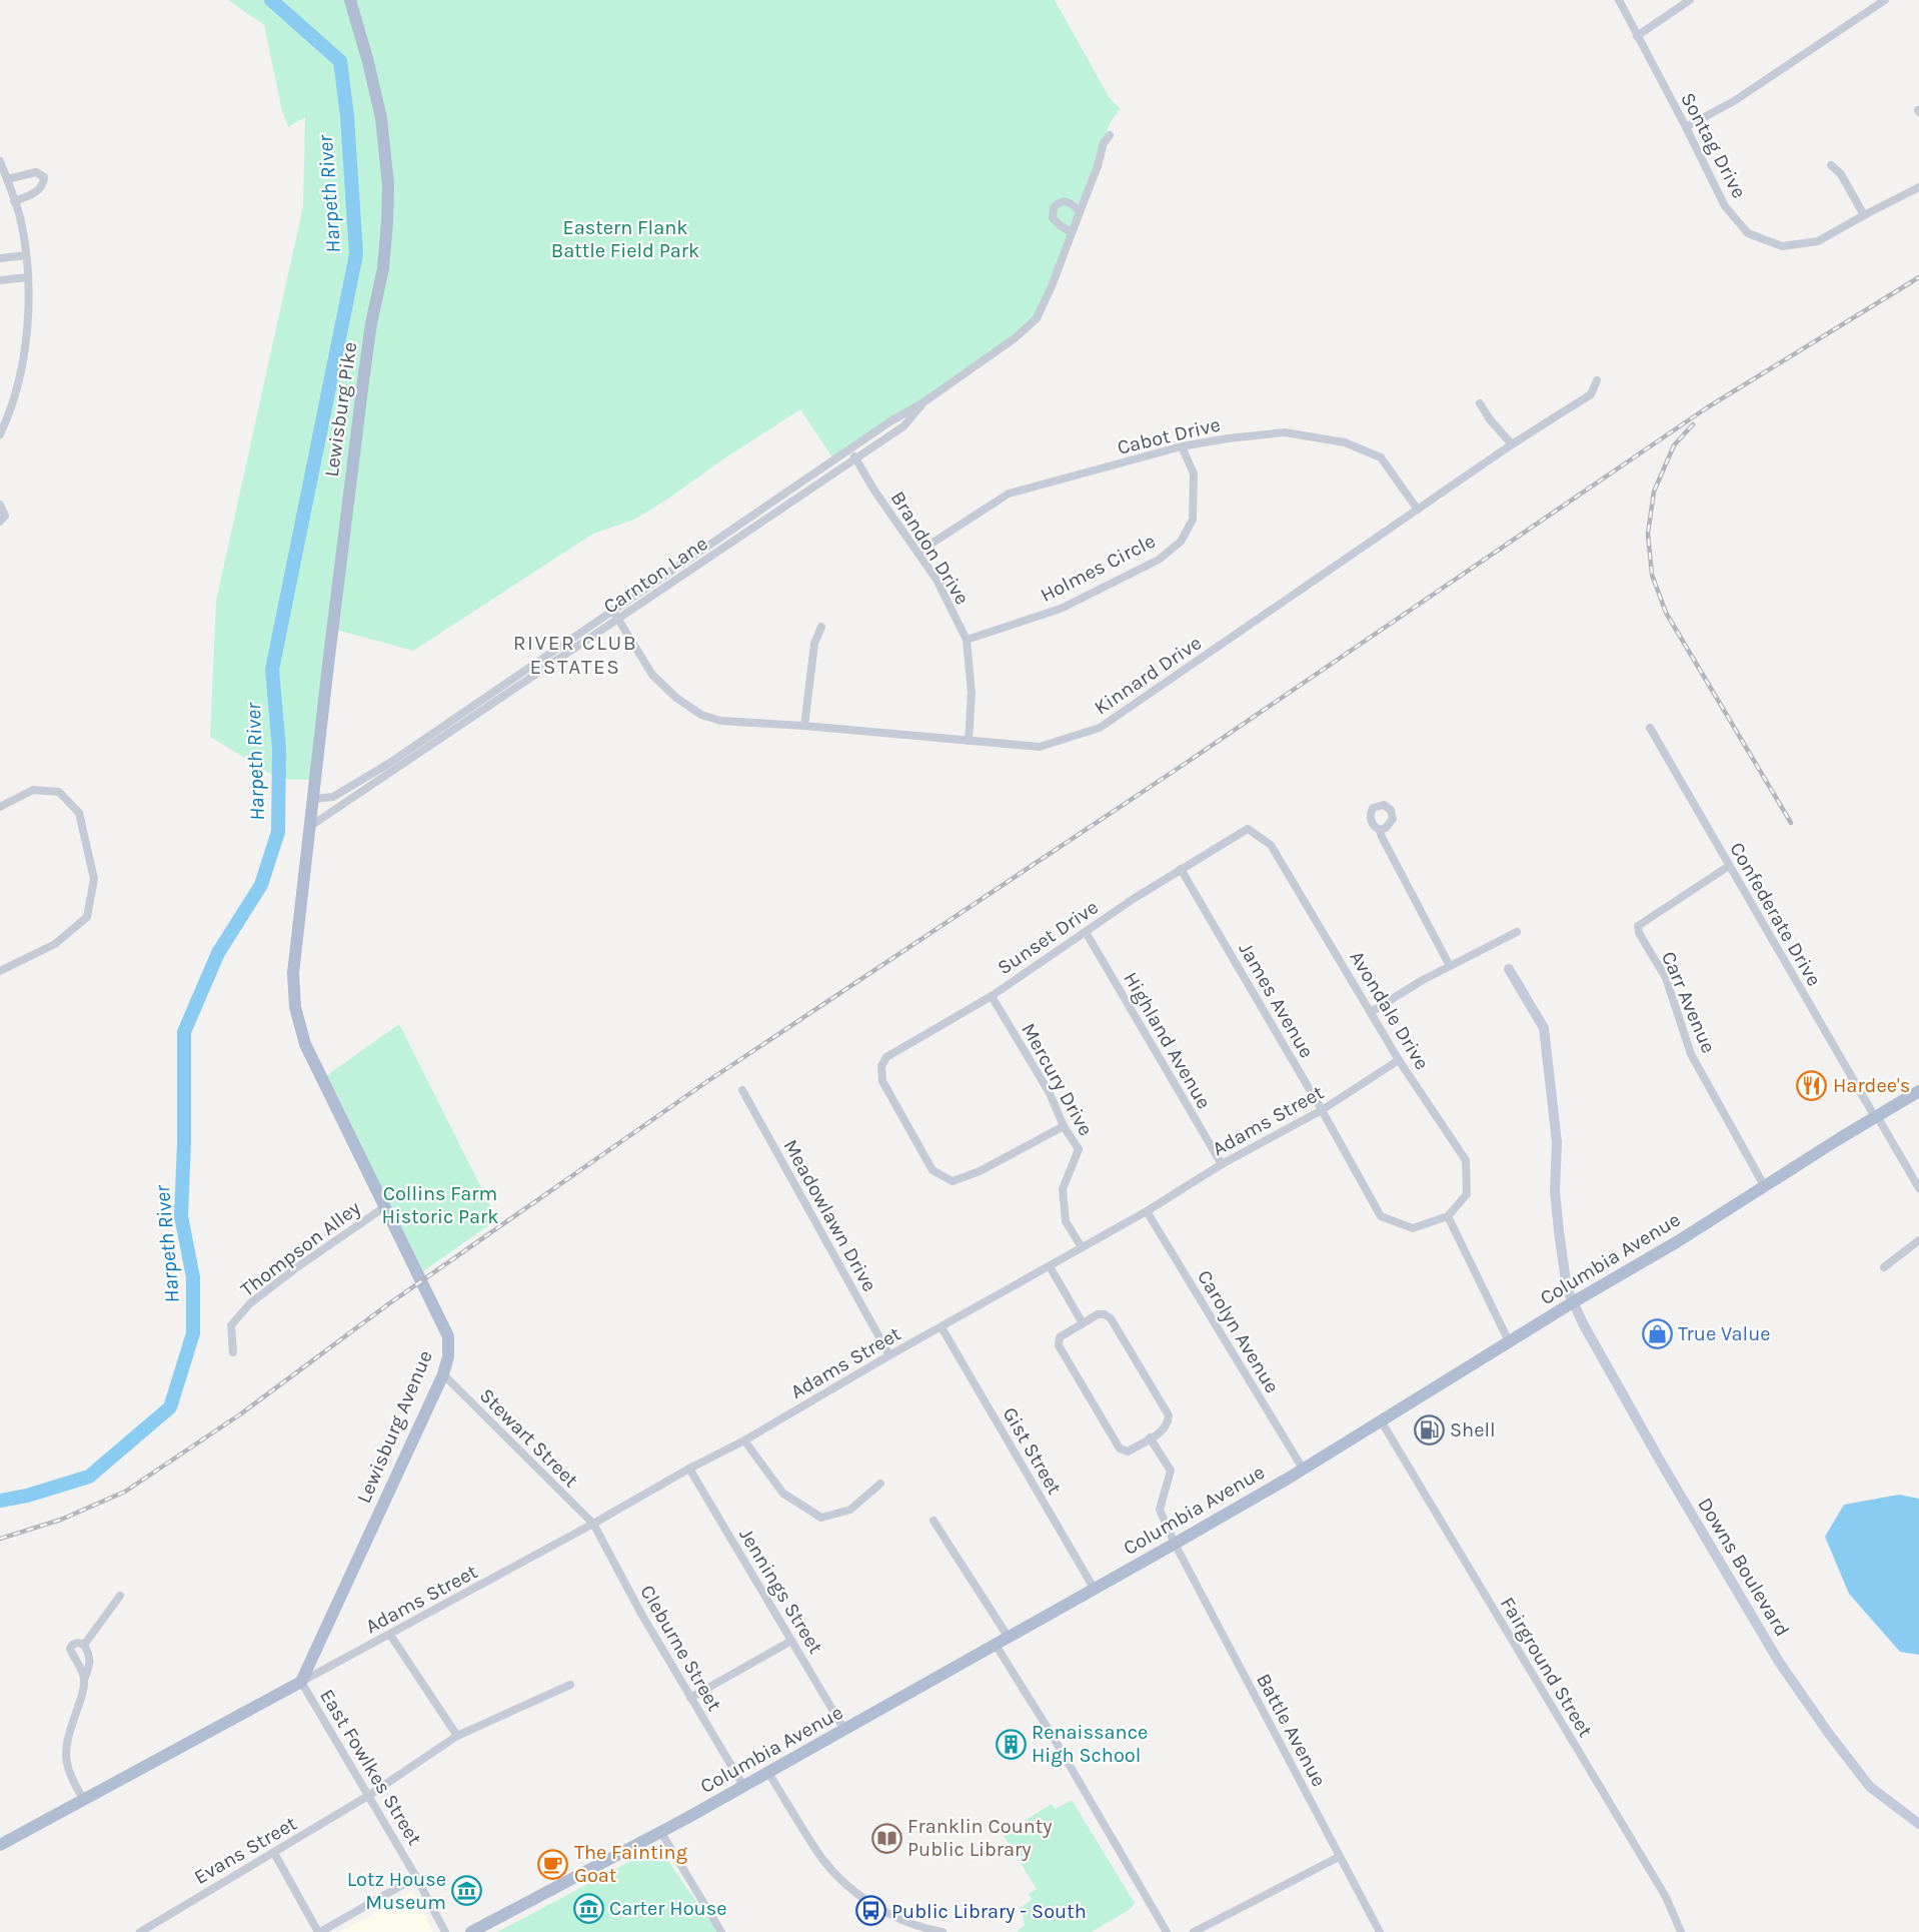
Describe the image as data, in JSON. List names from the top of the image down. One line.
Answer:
{"streets":{"main road":["Lewisburg Pike","Columbia Avenue","Lewisburg Avenue"],"street":["Sontag Drive","Cabot Drive","Brandon Drive","Holmes Circle","Carnton Lane","Kinnard Drive","Confederate Drive","Sunset Drive","James Avenue","Carr Avenue","Avondale Drive","Highland Avenue","Mercury Drive","Adams Street","Meadowlawn Drive","Thompson Alley","Carolyn Avenue","Stewart Street","Gist Street","Downs Boulevard","Jennings Street","Cleburne Street","Fairground Street","Battle Avenue","East Fowlkes Street","Evans Street"]},"crossings":[["Lewisburg Pike","Carnton Lane"],["Lewisburg Pike","Lewisburg Avenue"],["Cabot Drive","Brandon Drive"],["Cabot Drive","Holmes Circle"],["Cabot Drive","Kinnard Drive"],["Brandon Drive","Holmes Circle"],["Brandon Drive","Carnton Lane"],["Brandon Drive","Kinnard Drive"],["Carnton Lane","Kinnard Drive"],["Carnton Lane","Lewisburg Avenue"],["Confederate Drive","Carr Avenue"],["Confederate Drive","Columbia Avenue"],["Sunset Drive","James Avenue"],["Sunset Drive","Avondale Drive"],["Sunset Drive","Highland Avenue"],["Sunset Drive","Mercury Drive"],["James Avenue","Avondale Drive"],["James Avenue","Adams Street"],["Carr Avenue","Columbia Avenue"],["Avondale Drive","Adams Street"],["Highland Avenue","Adams Street"],["Mercury Drive","Adams Street"],["Adams Street","Meadowlawn Drive"],["Adams Street","Carolyn Avenue"],["Adams Street","Lewisburg Avenue"],["Adams Street","Stewart Street"],["Adams Street","Gist Street"],["Adams Street","Jennings Street"],["Adams Street","Cleburne Street"],["Adams Street","East Fowlkes Street"],["Thompson Alley","Lewisburg Avenue"],["Columbia Avenue","Carolyn Avenue"],["Columbia Avenue","Gist Street"],["Columbia Avenue","Downs Boulevard"],["Columbia Avenue","Jennings Street"],["Columbia Avenue","Cleburne Street"],["Columbia Avenue","Fairground Street"],["Columbia Avenue","Battle Avenue"],["Lewisburg Avenue","Stewart Street"],["Lewisburg Avenue","East Fowlkes Street"],["Stewart Street","Cleburne Street"],["East Fowlkes Street","Evans Street"]],"districts":["RIVER CLUB ESTATES"],"water":["Harpeth River"],"parks":["Eastern Flank Battle Field Park","Collins Farm Historic Park"],"places":{"restaurant":["Hardee's"],"shop":["True Value"],"fuel station":["Shell"],"building":["Renaissance High School"],"library":["Franklin County Public Library"],"cafe":["The Fainting Goat"],"museum":["Lotz House Museum","Carter House"],"bus stop":["Public Library - South"]}}
